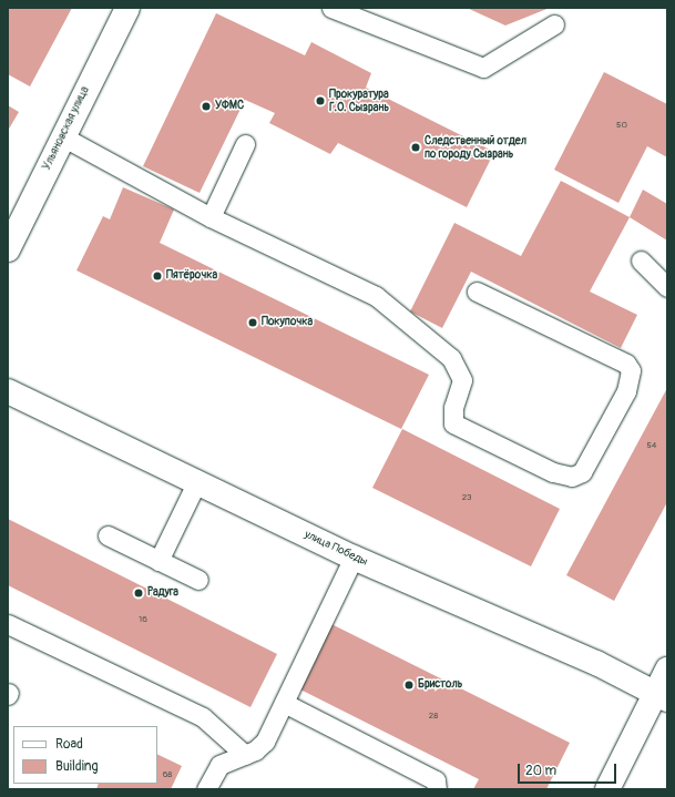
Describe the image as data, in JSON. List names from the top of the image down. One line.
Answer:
{"streets":{"main road":["Ульяновская улица","улица Победы"]},"places":["Прокуратура Г.О. Сызрань","УФМС","Следственный отдел по городу Сызрань","Пятёрочка","Покупочка","Радуга","Бристоль"],"house_numbers":["50","54","23","16","28","68"],"legend":["Road","Building"],"scale_bar":"20 m"}
